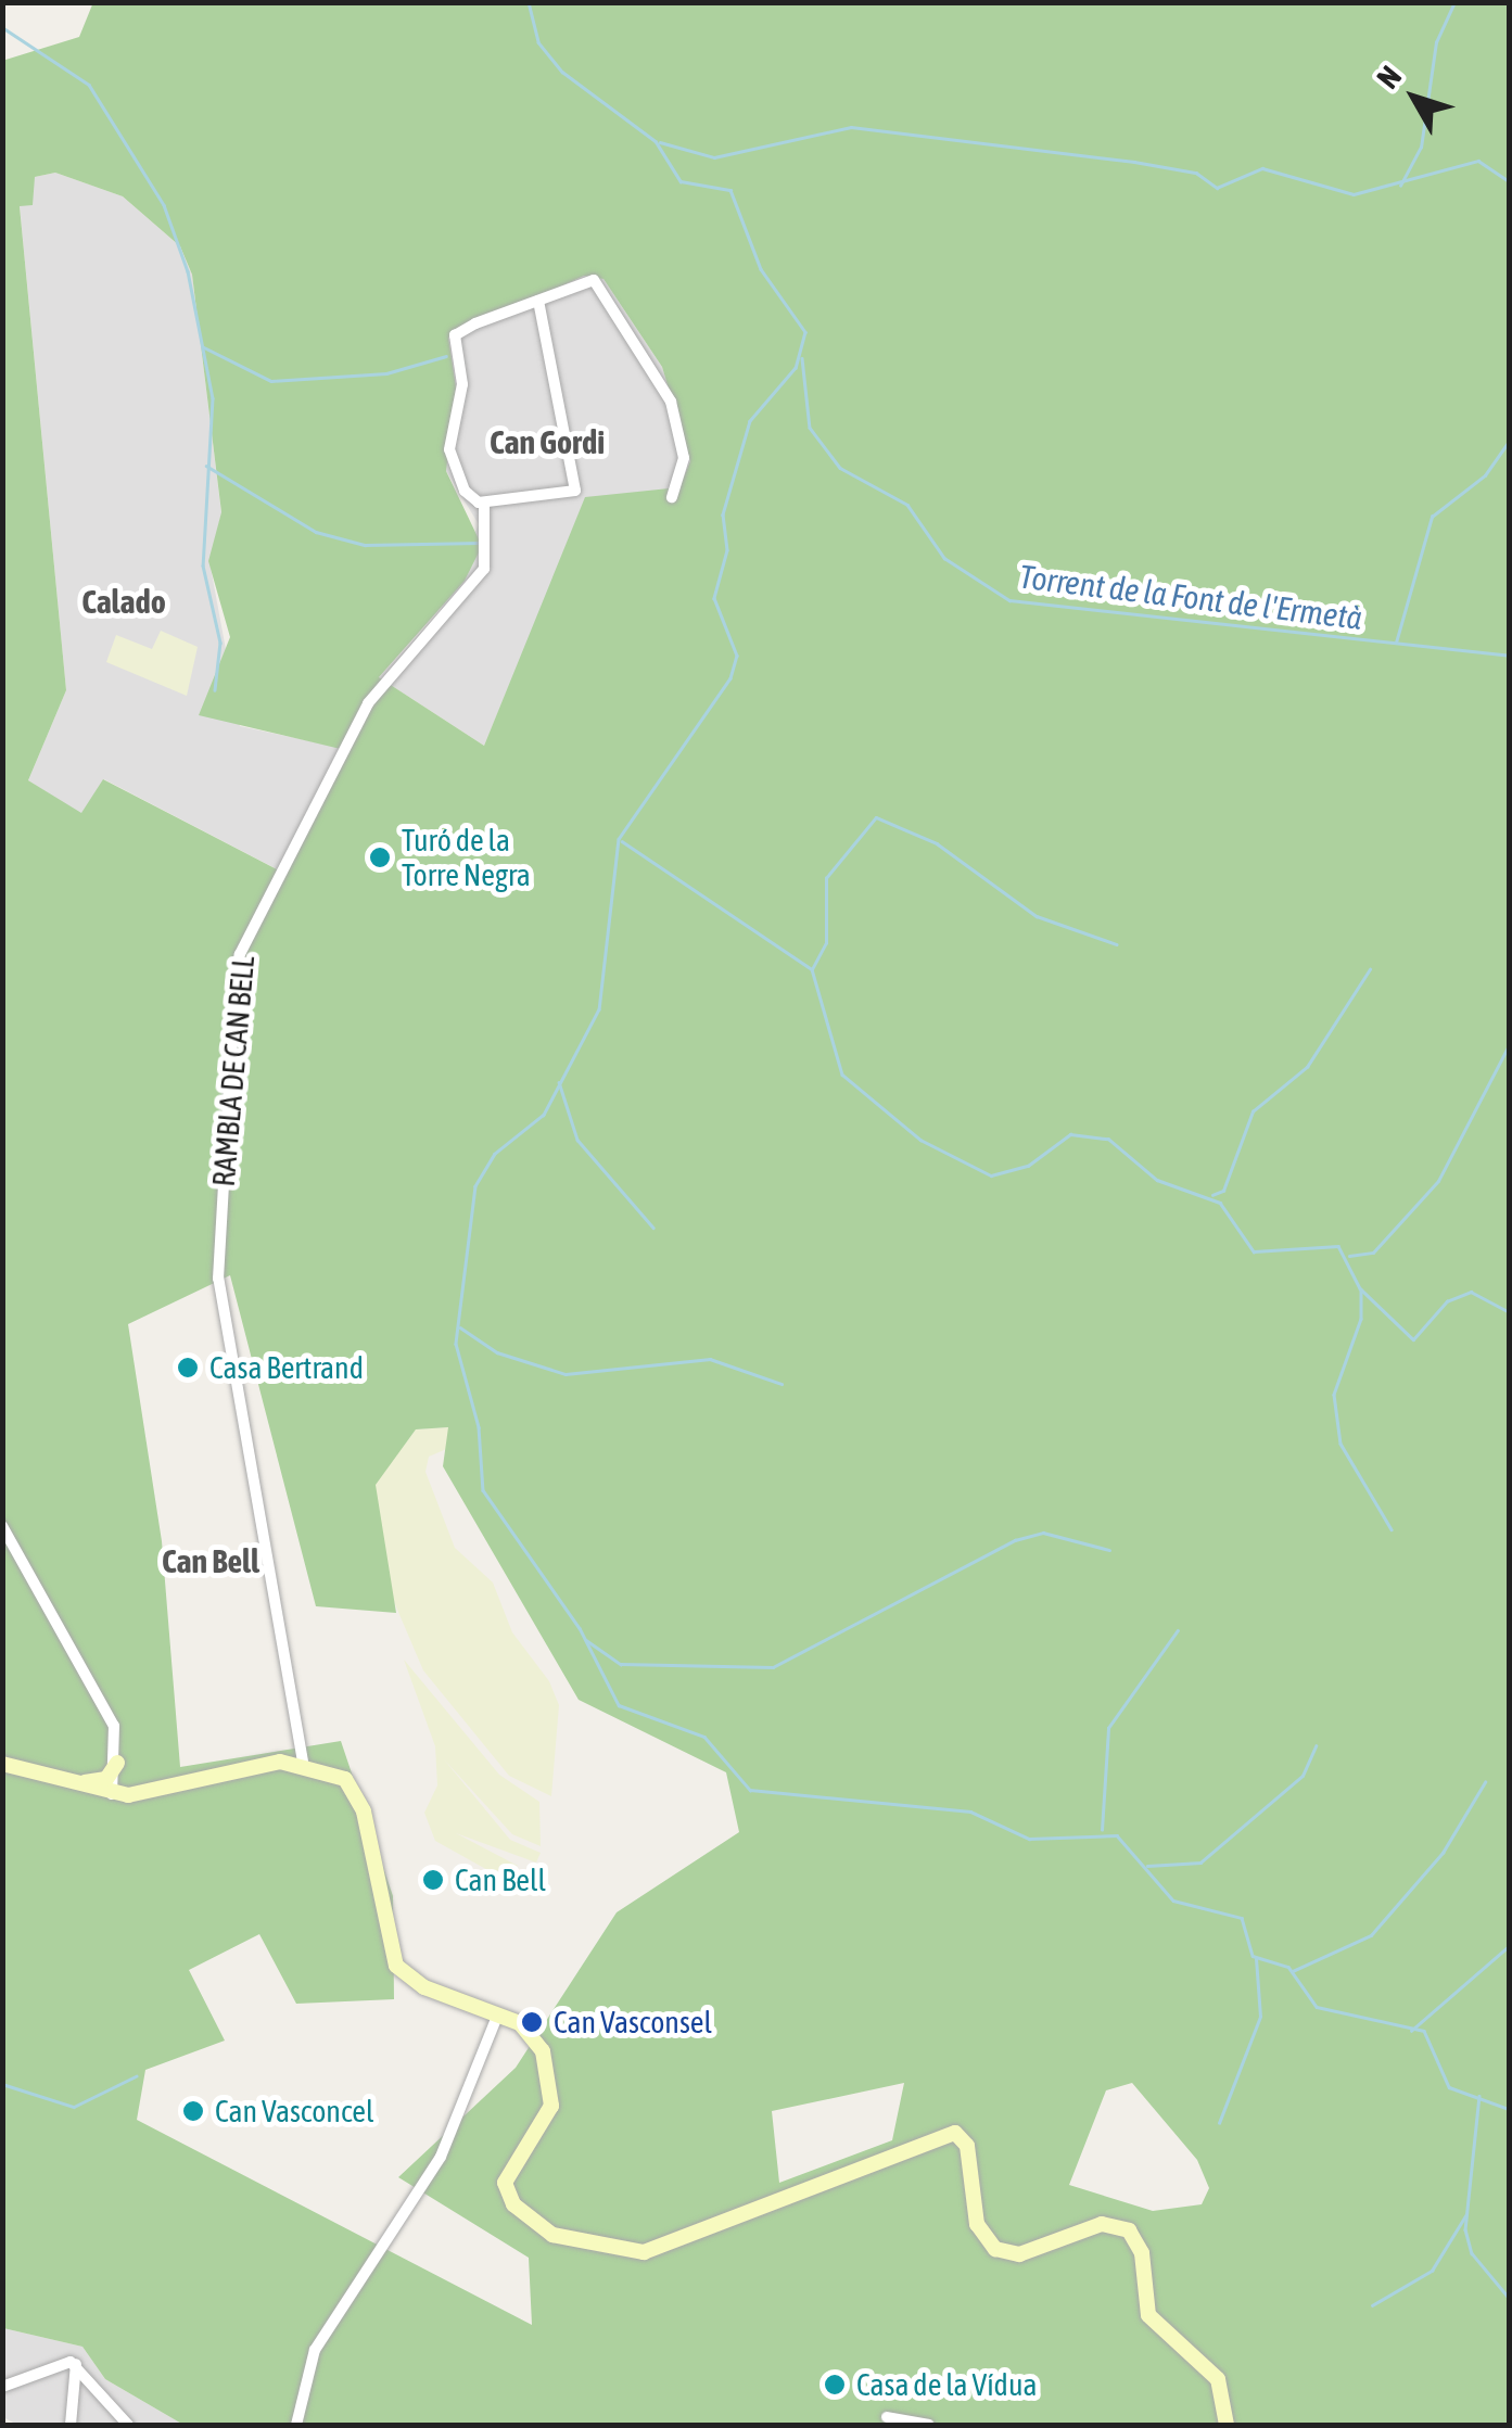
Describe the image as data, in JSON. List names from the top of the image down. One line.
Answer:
{"streets":{"street":["RAMBLA DE CAN BELL"]},"districts":["Can Gordi","Calado","Can Bell"],"water":["Torrent de la Font de l'Ermetà"],"places":["Turó de la Torre Negra","Casa Bertrand","Can Bell","Can Vasconsel","Can Vasconcel","Casa de la Vídua"],"north":"top left"}
